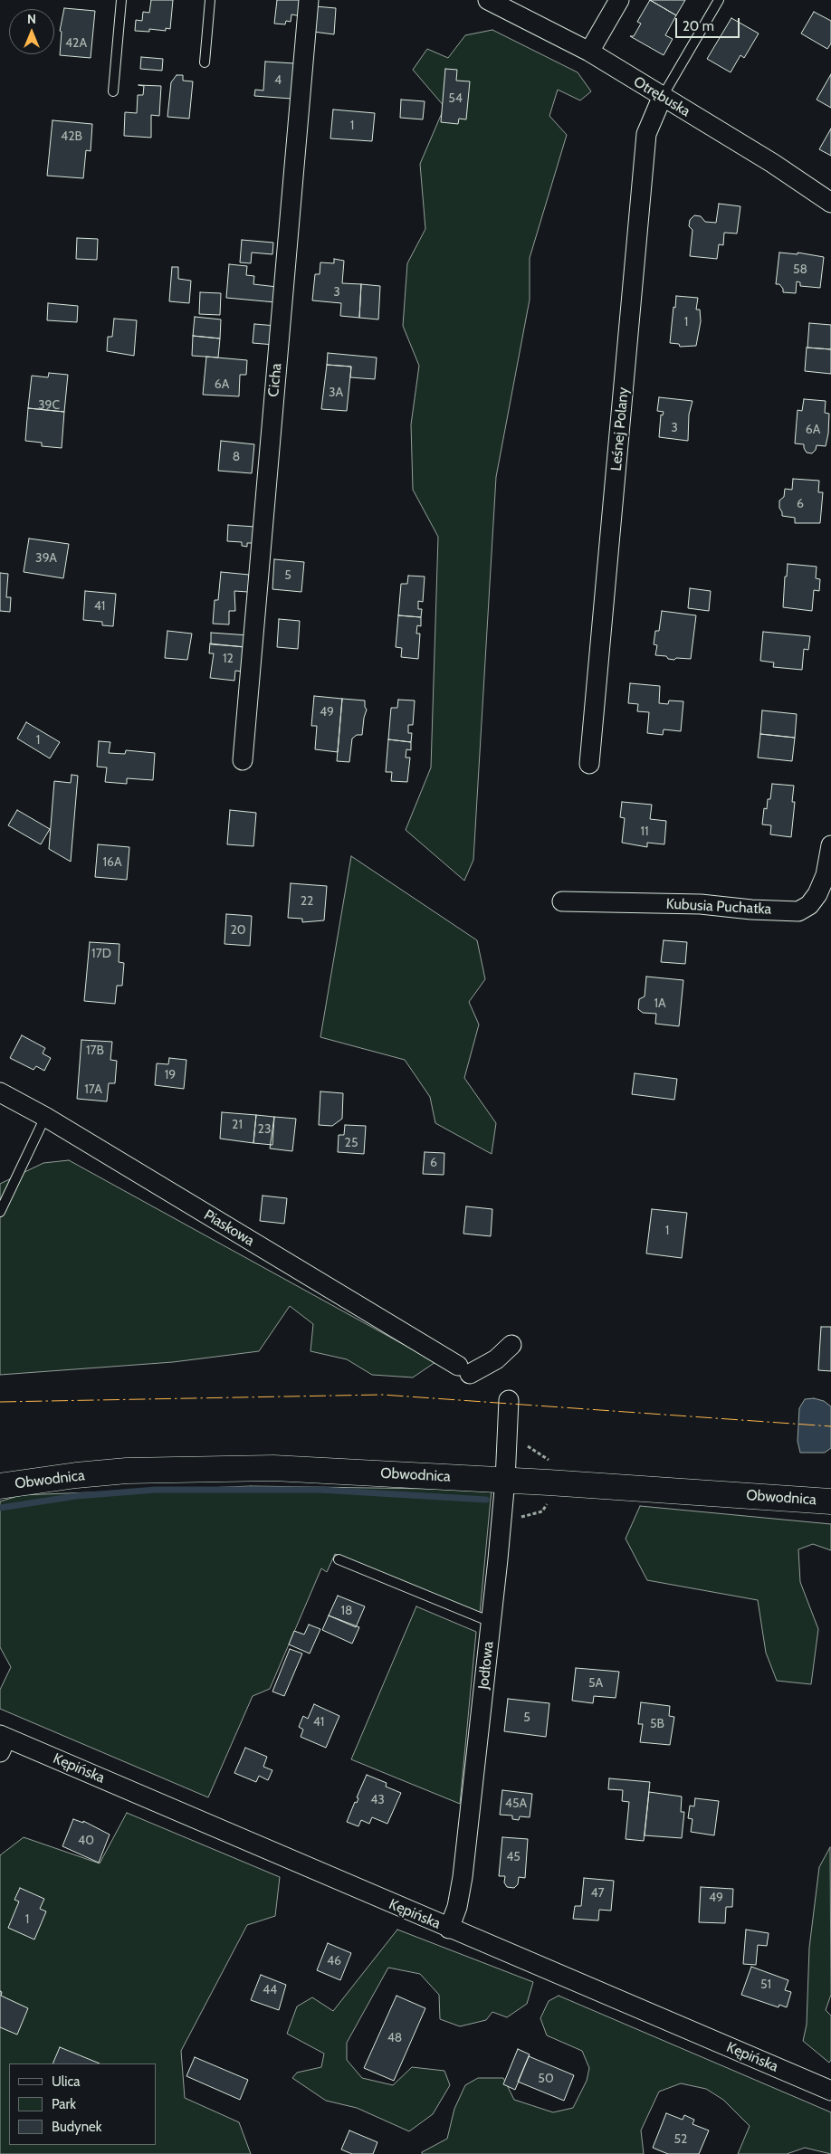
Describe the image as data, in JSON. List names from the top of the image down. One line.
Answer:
{"streets":{"main road":["Obwodnica"],"street":["Otrębuska","Cicha","Leśnej Polany","Kubusia Puchatka","Piaskowa","Jodłowa","Kępińska"]},"crossings":[["Otrębuska","Leśnej Polany"],["Obwodnica","Jodłowa"],["Jodłowa","Kępińska"]],"house_numbers":["42A","4","54","1","42B","58","3","1","6A","3A","39C","3","6A","8","6","39A","5","41","12","49","1","11","16A","22","20","17D","1A","17B","19","17A","21","23","25","6","1","18","5A","5","41","5B","43","45A","40","45","47","49","1","46","51","44","48","50","52"],"legend":["Ulica","Park","Budynek"],"scale_bar":"20 m","north":"top"}
